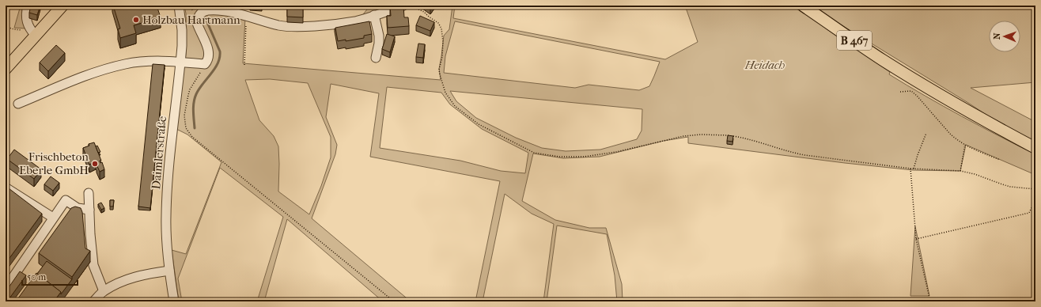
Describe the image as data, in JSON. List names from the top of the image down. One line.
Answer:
{"streets":{"main road":["B 467"],"street":["Daimlerstraße"]},"parks":["Heidach"],"places":["Holzbau Hartmann","Frischbeton Eberle GmbH"],"scale_bar":"50 m","north":"left"}
